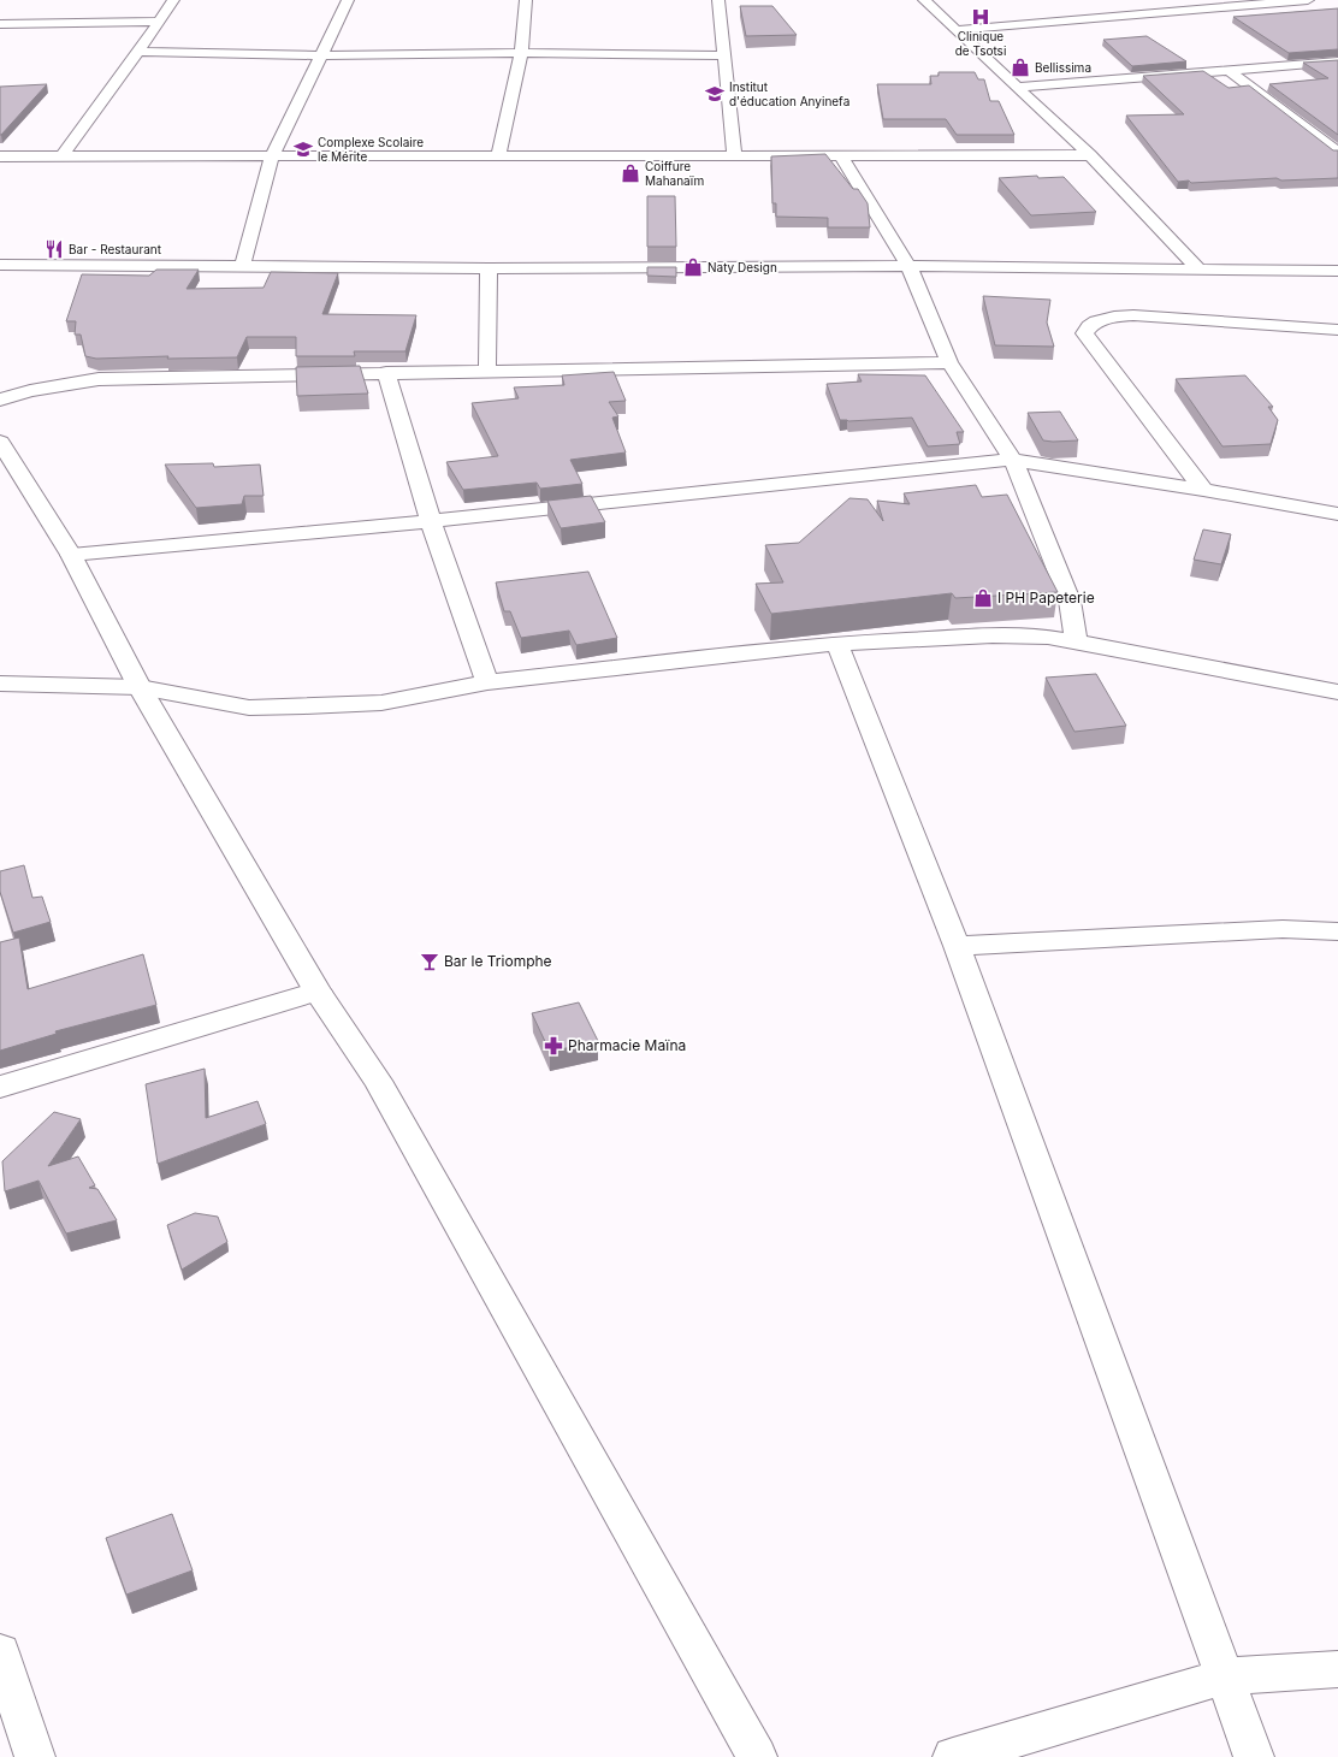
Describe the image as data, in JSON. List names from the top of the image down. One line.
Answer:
{"places":{"hospital":["Clinique de Tsotsi"],"shop":["Bellissima","Coiffure Mahanaïm","Naty Design","I PH Papeterie"],"school or university":["Institut d'éducation Anyinefa","Complexe Scolaire le Mérite"],"restaurant":["Bar - Restaurant"],"bar":["Bar le Triomphe"],"pharmacy":["Pharmacie Maïna"]}}
